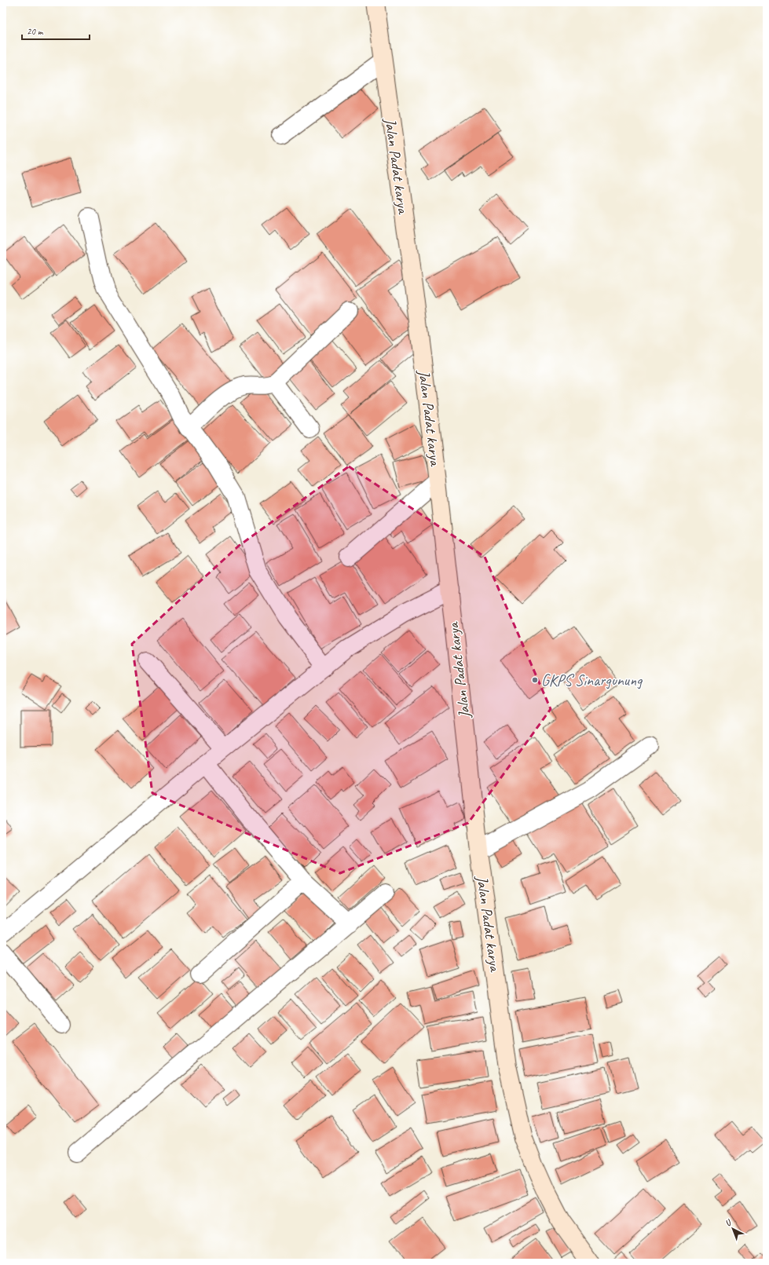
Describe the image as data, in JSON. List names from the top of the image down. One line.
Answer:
{"streets":{"main road":["Jalan Padat karya"]},"places":["GKPS Sinargunung"],"scale_bar":"20 m","north":"top left"}
